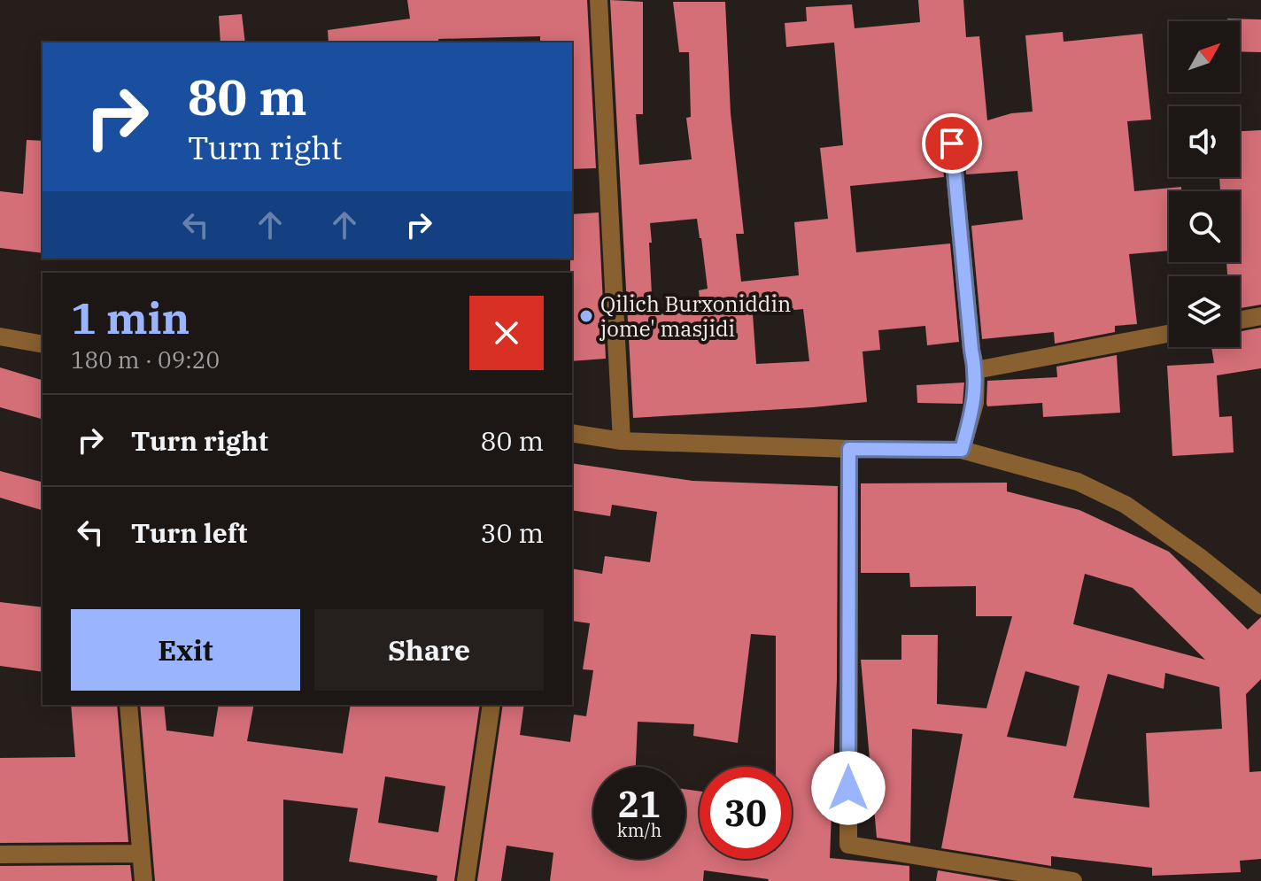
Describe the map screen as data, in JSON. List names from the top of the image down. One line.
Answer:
{"places":["Qilich Burxoniddin jome' masjidi"],"north":"top right","page":{"turn":["80 m","Turn right"],"heading":["1 min","180 m · 09:20"],"list":[{"name":"Turn right","value":"80 m"},{"name":"Turn left","value":"30 m"}],"buttons":["Exit","Share"],"speed":"21 km/h","limit":"30"}}
